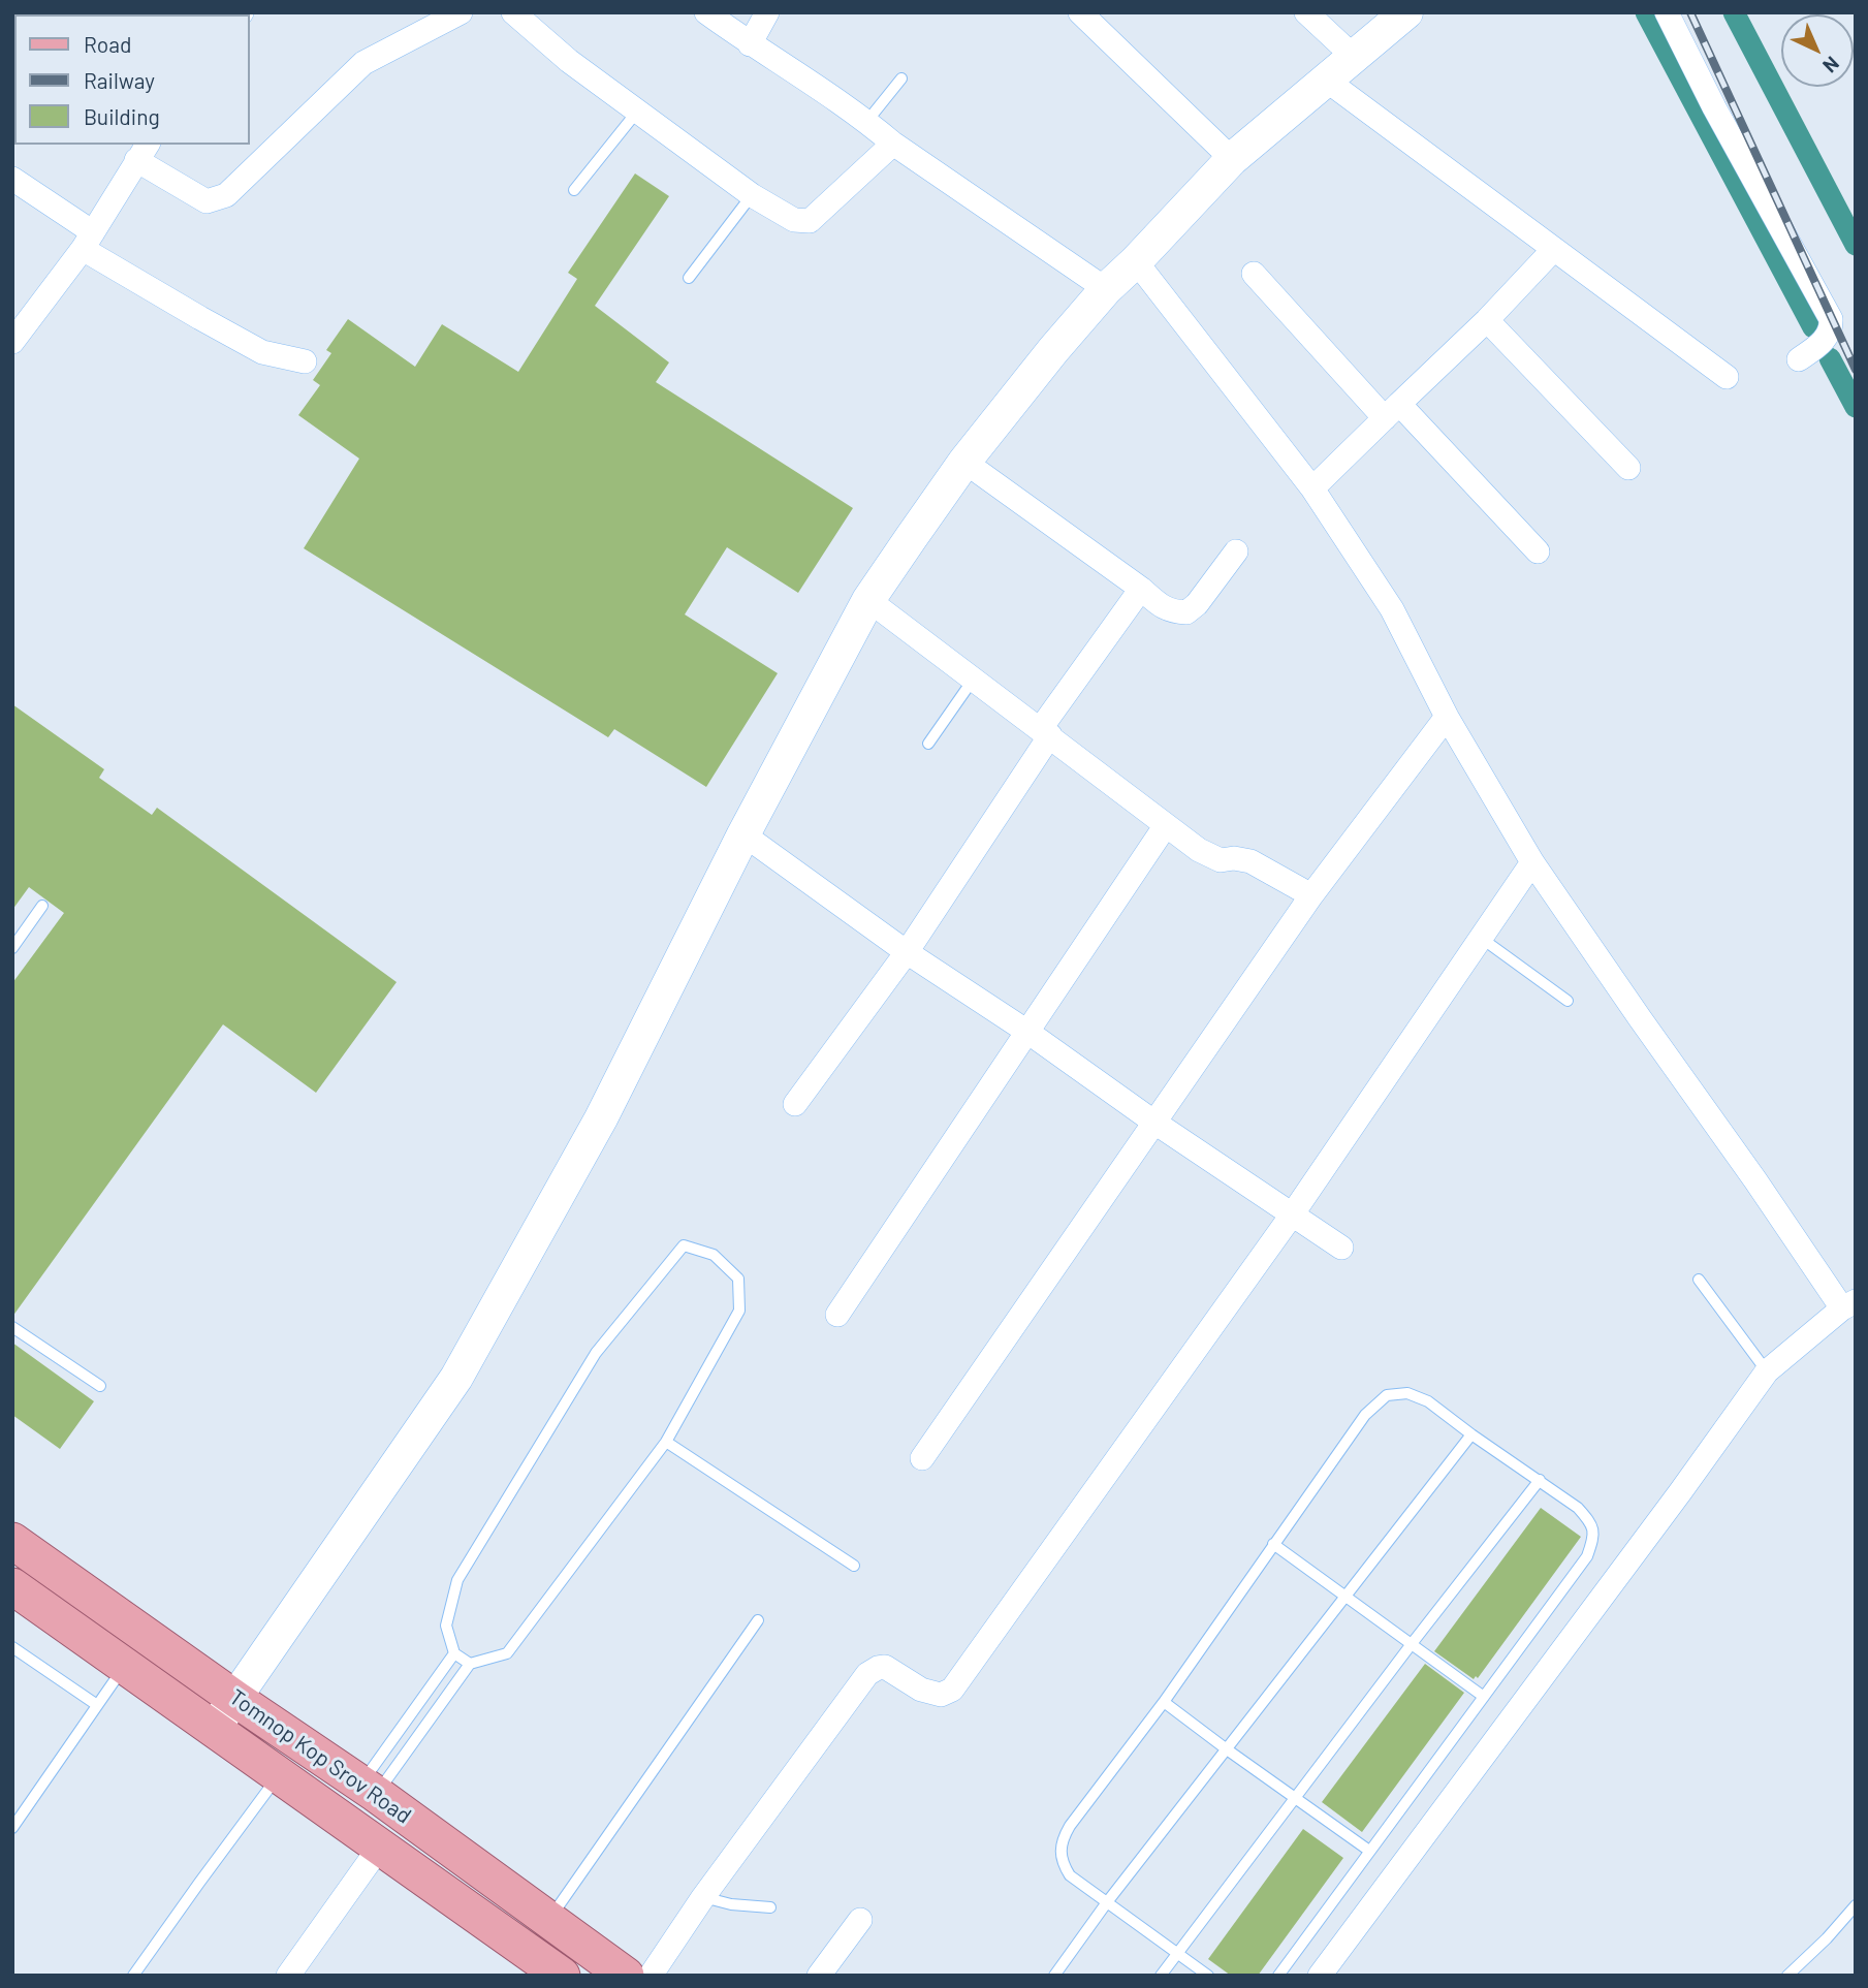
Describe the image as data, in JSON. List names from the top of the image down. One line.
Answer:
{"streets":{"main road":["Tomnop Kop Srov Road"]},"legend":["Road","Railway","Building"],"north":"bottom right"}
